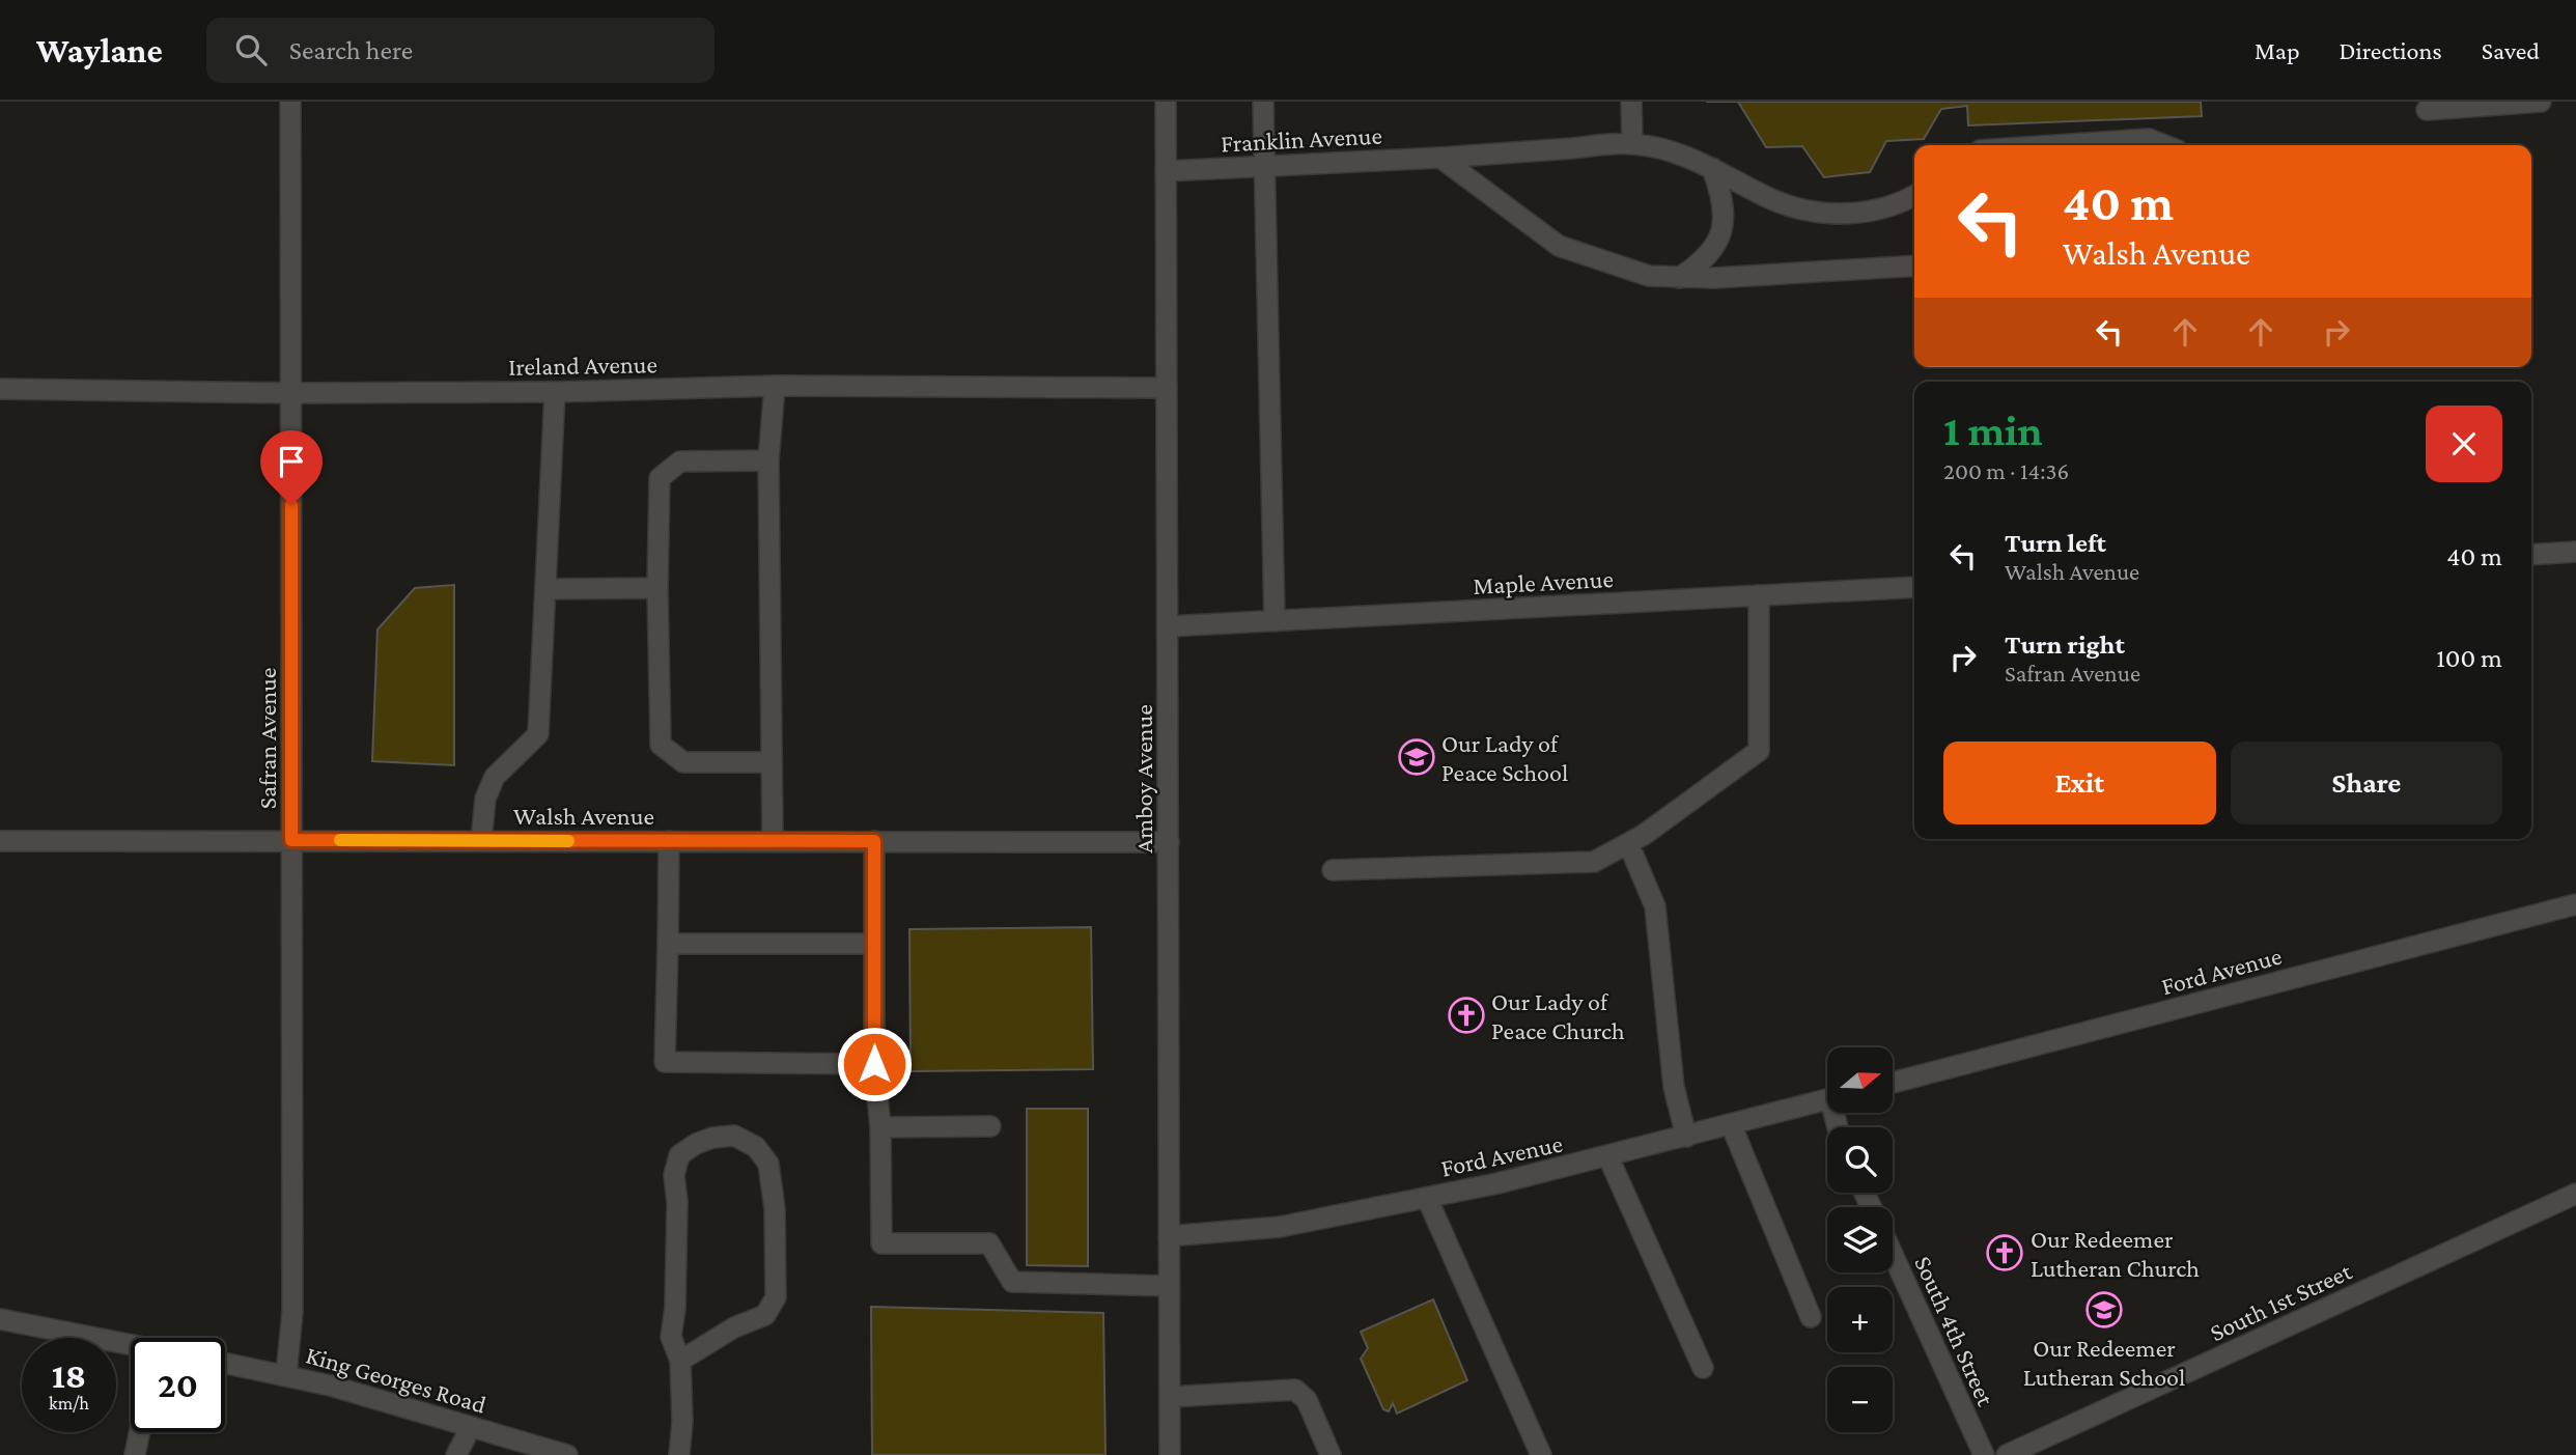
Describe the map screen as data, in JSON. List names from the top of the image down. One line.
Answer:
{"streets":{"street":["Franklin Avenue","Ireland Avenue","Maple Avenue","Safran Avenue","Amboy Avenue","Walsh Avenue","Ford Avenue","South 1st Street","South 4th Street","King Georges Road"]},"crossings":[["Franklin Avenue","Amboy Avenue"],["Ireland Avenue","Safran Avenue"],["Ireland Avenue","Amboy Avenue"],["Maple Avenue","Amboy Avenue"],["Safran Avenue","Walsh Avenue"],["Safran Avenue","King Georges Road"],["Amboy Avenue","Walsh Avenue"],["Amboy Avenue","Ford Avenue"]],"places":{"school or university":["Our Lady of Peace School","Our Redeemer Lutheran School"],"church":["Our Lady of Peace Church","Our Redeemer Lutheran Church"]},"north":"right","page":{"header":"Waylane","search":"Search here","nav":["Map","Directions","Saved"],"turn":["40 m","Walsh Avenue"],"heading":["1 min","200 m · 14:36"],"list":[{"name":"Turn left","note":"Walsh Avenue","value":"40 m"},{"name":"Turn right","note":"Safran Avenue","value":"100 m"}],"buttons":["Exit","Share"],"map_buttons":["+","−"],"speed":"18 km/h","limit":"20"}}
